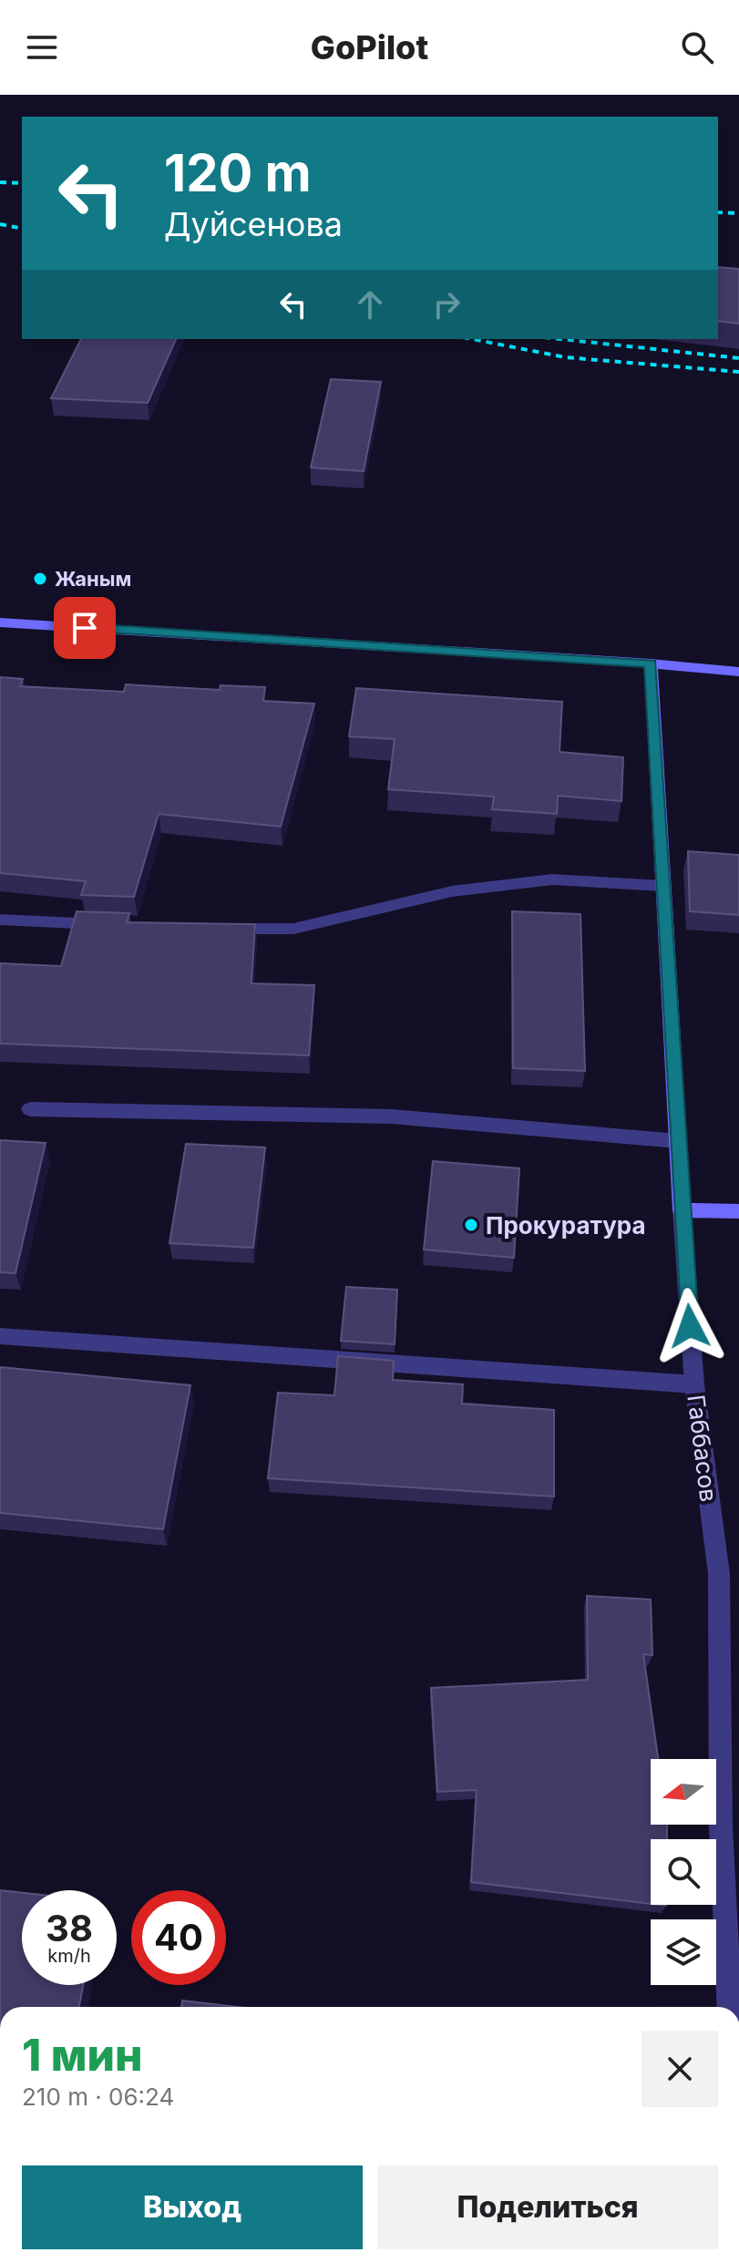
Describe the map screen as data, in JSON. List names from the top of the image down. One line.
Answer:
{"streets":{"main road":["Габбасов"]},"places":["Жаным","Прокуратура"],"north":"left","page":{"header":"GoPilot","turn":["120 m","Дуйсенова"],"speed":"38 km/h","limit":"40","heading":["1 мин","210 m · 06:24"],"buttons":["Выход","Поделиться"]}}
